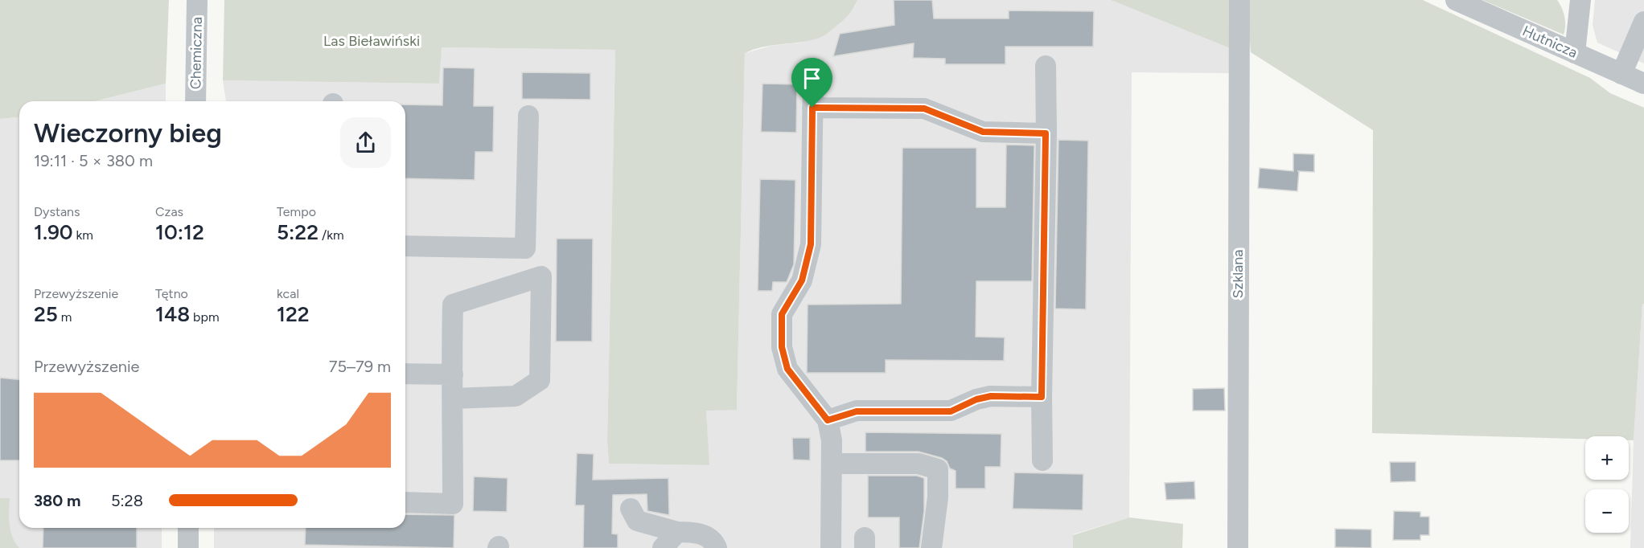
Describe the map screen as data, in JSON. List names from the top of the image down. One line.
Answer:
{"streets":{"street":["Hutnicza","Chemiczna","Szklana"]},"parks":["Las Bieławiński"],"page":{"heading":["Wieczorny bieg","19:11 · 5 × 380 m"],"stats":[["Dystans","1.90 km"],["Czas","10:12"],["Tempo","5:22 /km"],["Przewyższenie","25 m"],["Tętno","148 bpm"],["kcal","122"]],"chart":["Przewyższenie","75–79 m"],"map_buttons":["+","−"],"list":[{"name":"380 m","note":"5:28"}]}}
